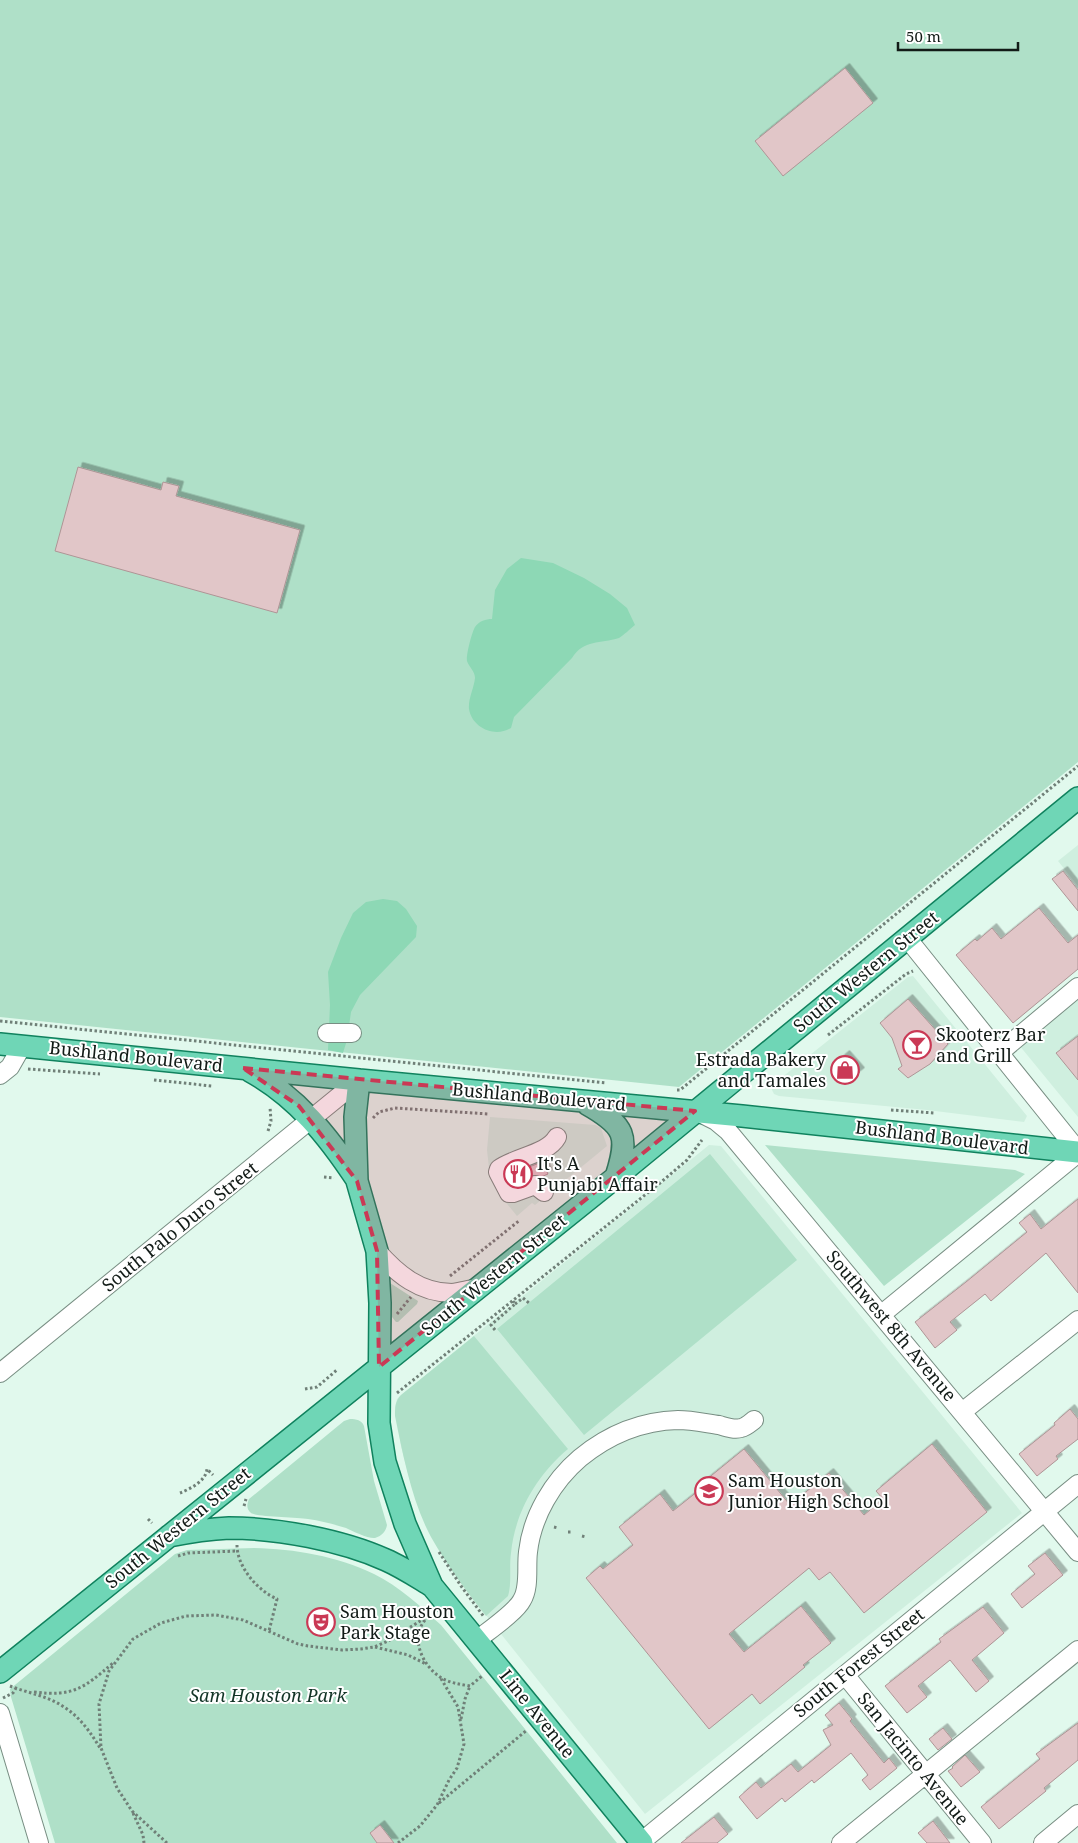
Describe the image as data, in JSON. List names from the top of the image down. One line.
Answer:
{"streets":{"main road":["South Western Street","Bushland Boulevard","Line Avenue"],"street":["South Palo Duro Street","Southwest 8th Avenue","South Forest Street","San Jacinto Avenue"]},"crossings":[["South Western Street","Bushland Boulevard"],["South Western Street","Southwest 8th Avenue"],["South Western Street","Line Avenue"],["Bushland Boulevard","South Palo Duro Street"],["Bushland Boulevard","Southwest 8th Avenue"],["Southwest 8th Avenue","South Forest Street"],["South Forest Street","Line Avenue"],["South Forest Street","San Jacinto Avenue"]],"parks":["Sam Houston Park"],"places":{"bar":["Skooterz Bar and Grill"],"shop":["Estrada Bakery and Tamales"],"restaurant":["It's A Punjabi Affair"],"school or university":["Sam Houston Junior High School"],"theatre":["Sam Houston Park Stage"]},"scale_bar":"50 m"}
